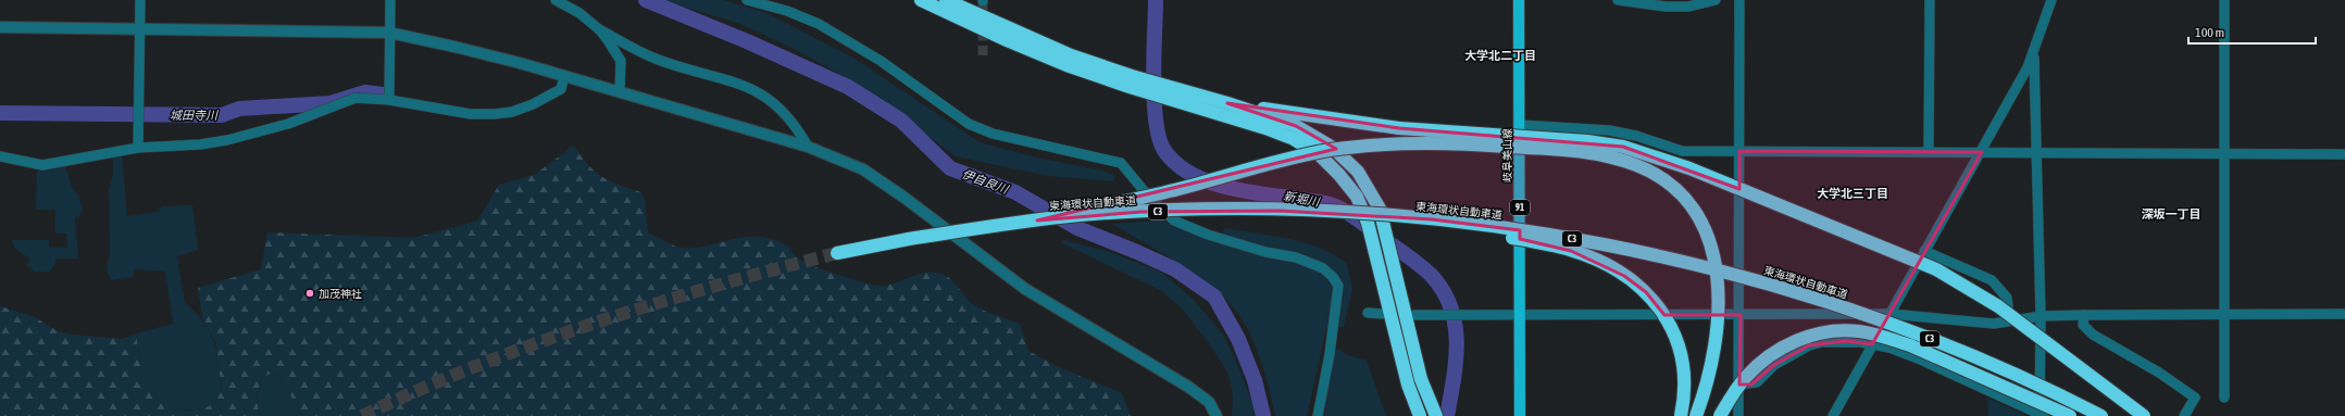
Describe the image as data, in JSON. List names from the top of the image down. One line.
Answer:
{"streets":{"highway":["東海環状自動車道","C3"],"main road":["岐阜美山線","91"]},"districts":["大学北二丁目","大学北三丁目","深坂一丁目"],"water":["城田寺川","伊自良川","新堀川"],"places":["加茂神社"],"scale_bar":"100 m"}
